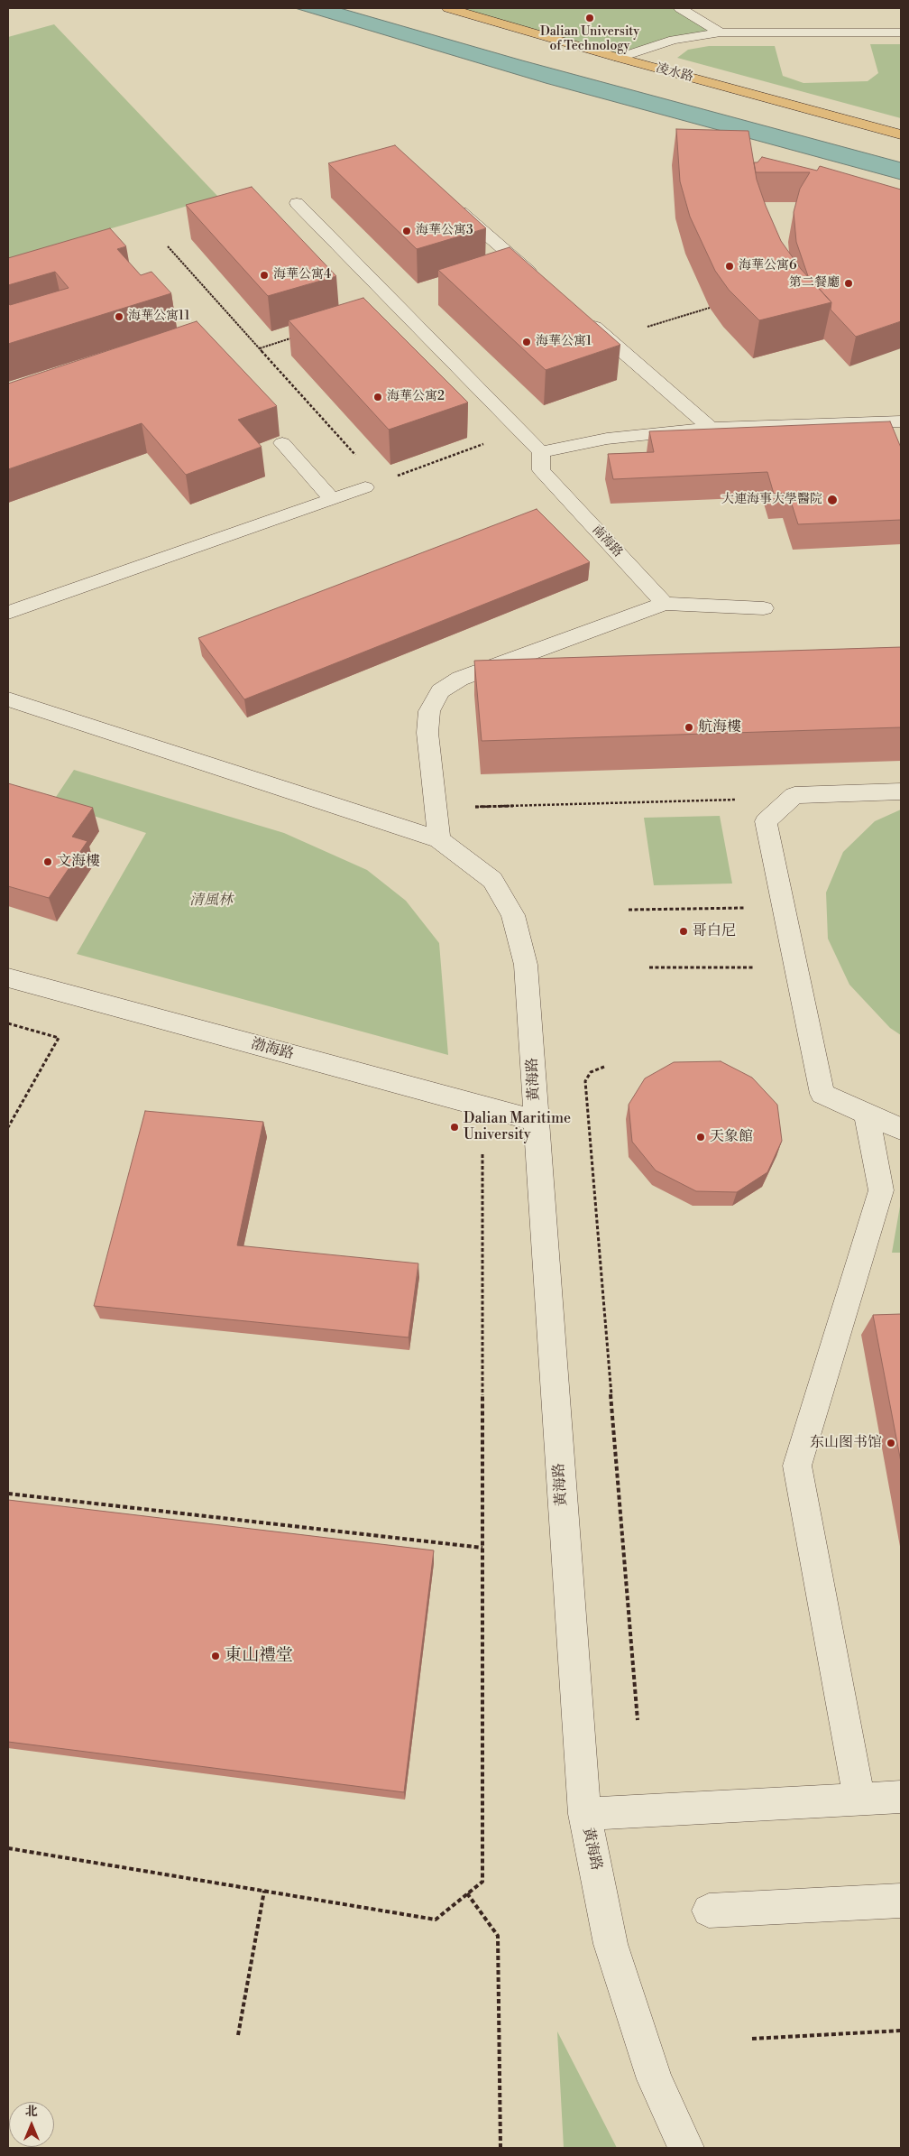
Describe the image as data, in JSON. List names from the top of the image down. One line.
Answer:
{"streets":{"main road":["凌水路"],"street":["南海路","渤海路","黃海路"]},"crossings":[["渤海路","黃海路"]],"parks":["清風林"],"places":["Dalian University of Technology","海華公寓3","海華公寓6","海華公寓4","第二餐廳","海華公寓11","海華公寓1","海華公寓2","大連海事大學醫院","航海樓","文海樓","哥白尼","Dalian Maritime University","天象館","东山图书馆","東山禮堂"],"north":"top"}
